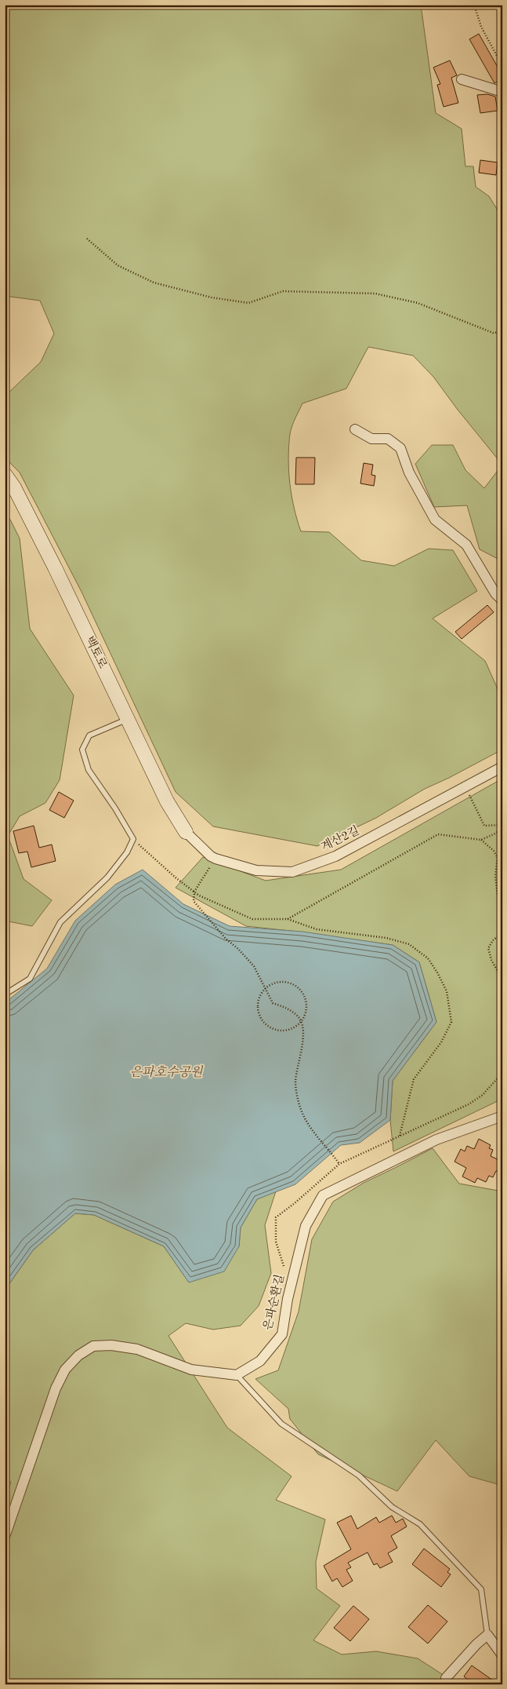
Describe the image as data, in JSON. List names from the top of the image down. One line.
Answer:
{"streets":{"street":["백토로","계산2길","은파순환길"]},"crossings":[["백토로","계산2길"]],"water":["은파호수공원"]}
